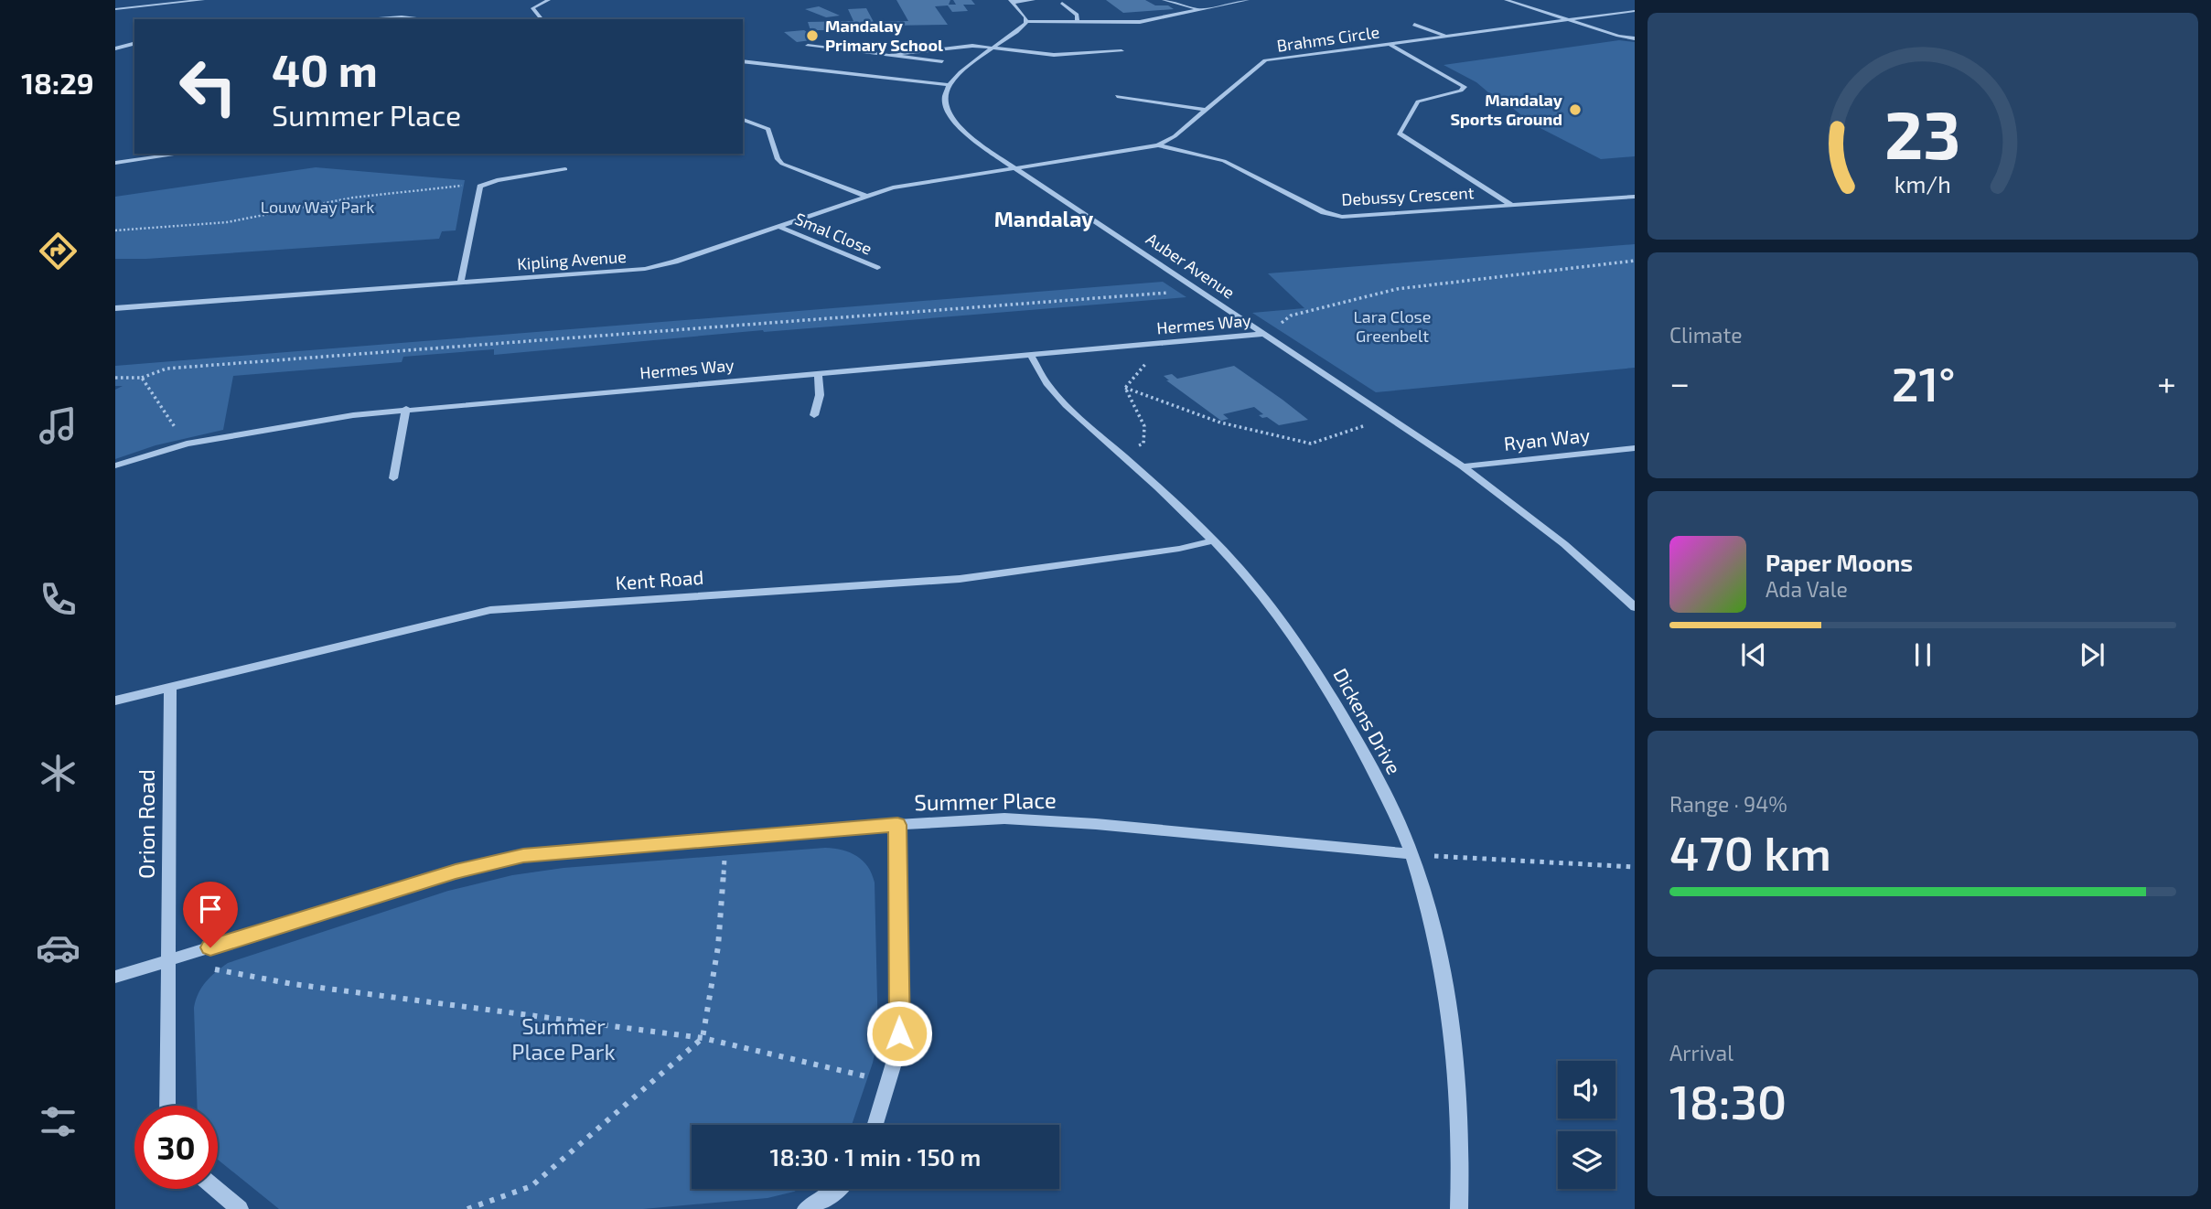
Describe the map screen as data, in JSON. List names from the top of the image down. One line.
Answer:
{"streets":{"street":["Brahms Circle","Debussy Crescent","Smal Close","Kipling Avenue","Auber Avenue","Hermes Way","Ryan Way","Kent Road","Dickens Drive","Summer Place","Orion Road"]},"crossings":[["Brahms Circle","Debussy Crescent"],["Brahms Circle","Kipling Avenue"],["Brahms Circle","Auber Avenue"],["Smal Close","Kipling Avenue"],["Kipling Avenue","Auber Avenue"],["Auber Avenue","Hermes Way"],["Auber Avenue","Ryan Way"],["Hermes Way","Dickens Drive"],["Kent Road","Dickens Drive"],["Kent Road","Orion Road"],["Dickens Drive","Summer Place"],["Summer Place","Orion Road"]],"districts":["Mandalay"],"parks":["Louw Way Park","Lara Close Greenbelt","Summer Place Park"],"places":["Mandalay Primary School","Mandalay Sports Ground"],"page":{"tabs":"18:29","turn":["40 m","Summer Place"],"tile":["Climate",["Range · 94%","470 km"],["Arrival","18:30"]],"heat":["−","21°","+"],"song":["Paper Moons","Ada Vale"],"limit":"30","trip":"18:30 · 1 min · 150 m","gauge":["23","km/h"]}}
